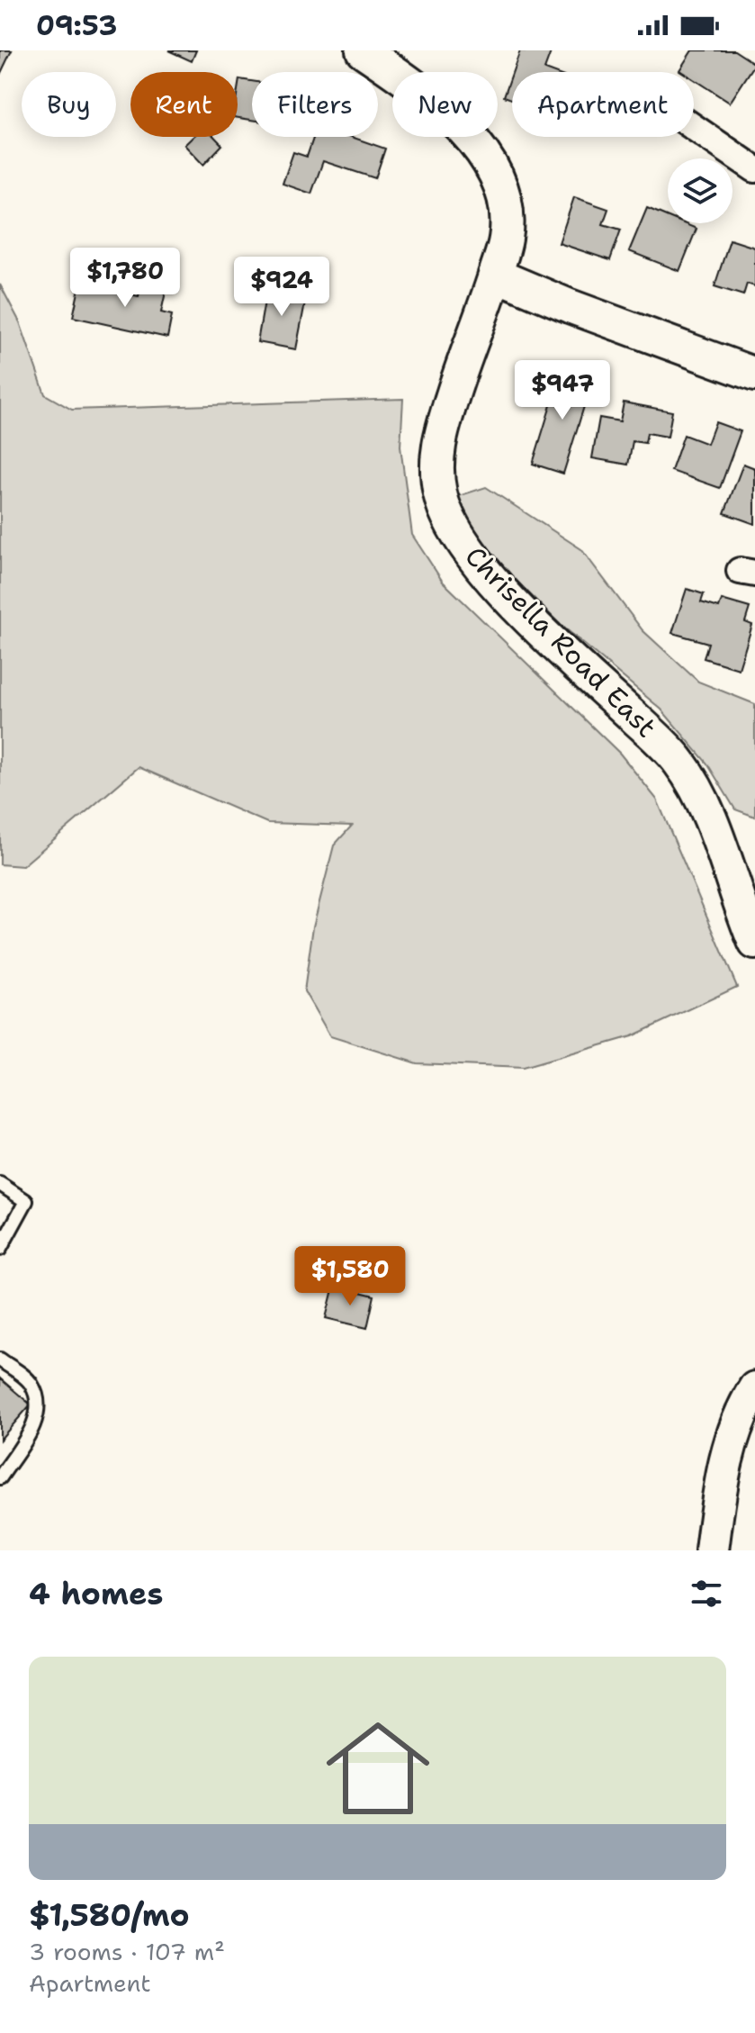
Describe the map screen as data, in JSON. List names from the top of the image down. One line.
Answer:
{"streets":{"street":["Chrisella Road East"]},"page":{"status":"09:53","chip":["Buy","Rent","Filters","New","Apartment"],"price":["$1,780","$924","$947","$1,580"],"heading":"4 homes","list":[{"name":"$1,580/mo","note":"3 rooms · 107 m² · Apartment"}]}}
